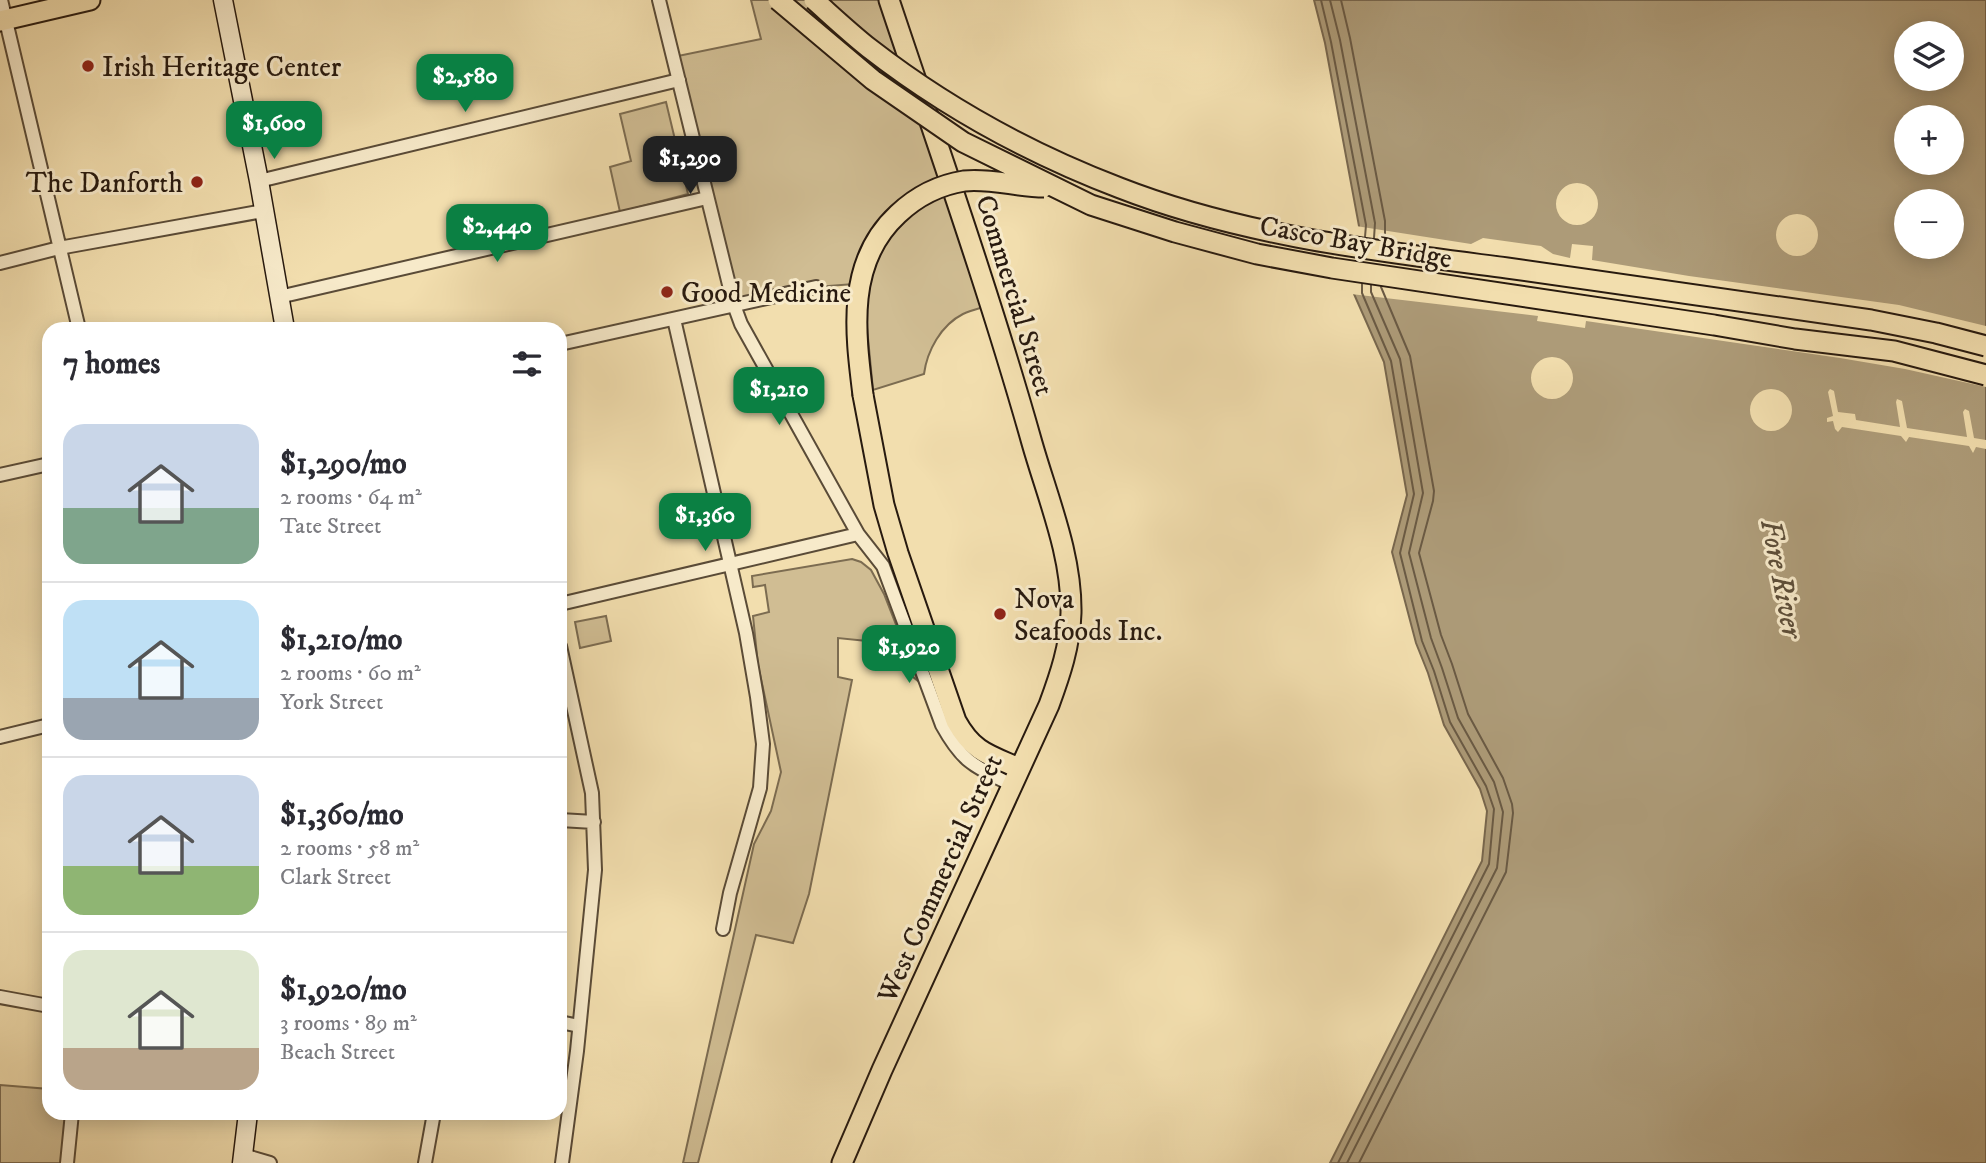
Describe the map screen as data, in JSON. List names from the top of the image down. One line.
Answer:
{"streets":{"main road":["Casco Bay Bridge","Commercial Street","West Commercial Street"]},"crossings":[["Commercial Street","West Commercial Street"]],"water":["Fore River"],"places":["Irish Heritage Center","The Danforth","Good Medicine","Nova Seafoods Inc."],"page":{"map_buttons":["+","−"],"price":["$2,580","$1,600","$1,290","$2,440","$1,210","$1,360","$1,920"],"heading":"7 homes","list":[{"name":"$1,290/mo","note":"2 rooms · 64 m² · Tate Street"},{"name":"$1,210/mo","note":"2 rooms · 60 m² · York Street"},{"name":"$1,360/mo","note":"2 rooms · 58 m² · Clark Street"},{"name":"$1,920/mo","note":"3 rooms · 89 m² · Beach Street"}]}}
